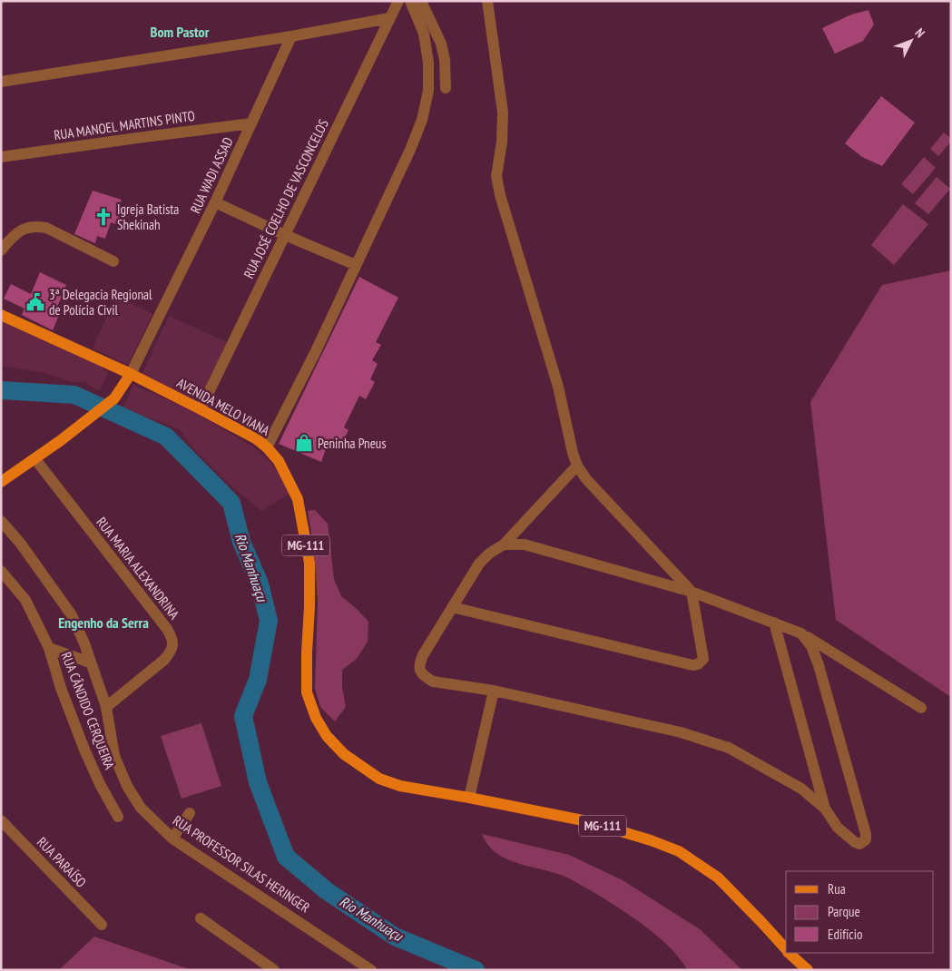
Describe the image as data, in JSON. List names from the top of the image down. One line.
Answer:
{"streets":{"main road":["AVENIDA MELO VIANA","MG-111"],"street":["RUA MANOEL MARTINS PINTO","RUA WADI ASSAD","RUA JOSÉ COELHO DE VASCONCELOS","RUA MARIA ALEXANDRINA","RUA CÂNDIDO CERQUEIRA","RUA PARAÍSO","RUA PROFESSOR SILAS HERINGER"]},"crossings":[["RUA MANOEL MARTINS PINTO","RUA WADI ASSAD"],["RUA WADI ASSAD","AVENIDA MELO VIANA"],["RUA JOSÉ COELHO DE VASCONCELOS","AVENIDA MELO VIANA"],["AVENIDA MELO VIANA","MG-111"],["RUA MARIA ALEXANDRINA","RUA PROFESSOR SILAS HERINGER"]],"districts":["Bom Pastor","Engenho da Serra"],"water":["Rio Manhuaçu"],"places":{"church":["Igreja Batista Shekinah"],"public building":["3ª Delegacia Regional de Polícia Civil"],"shop":["Peninha Pneus"]},"legend":["Rua","Parque","Edifício"],"north":"top right"}
